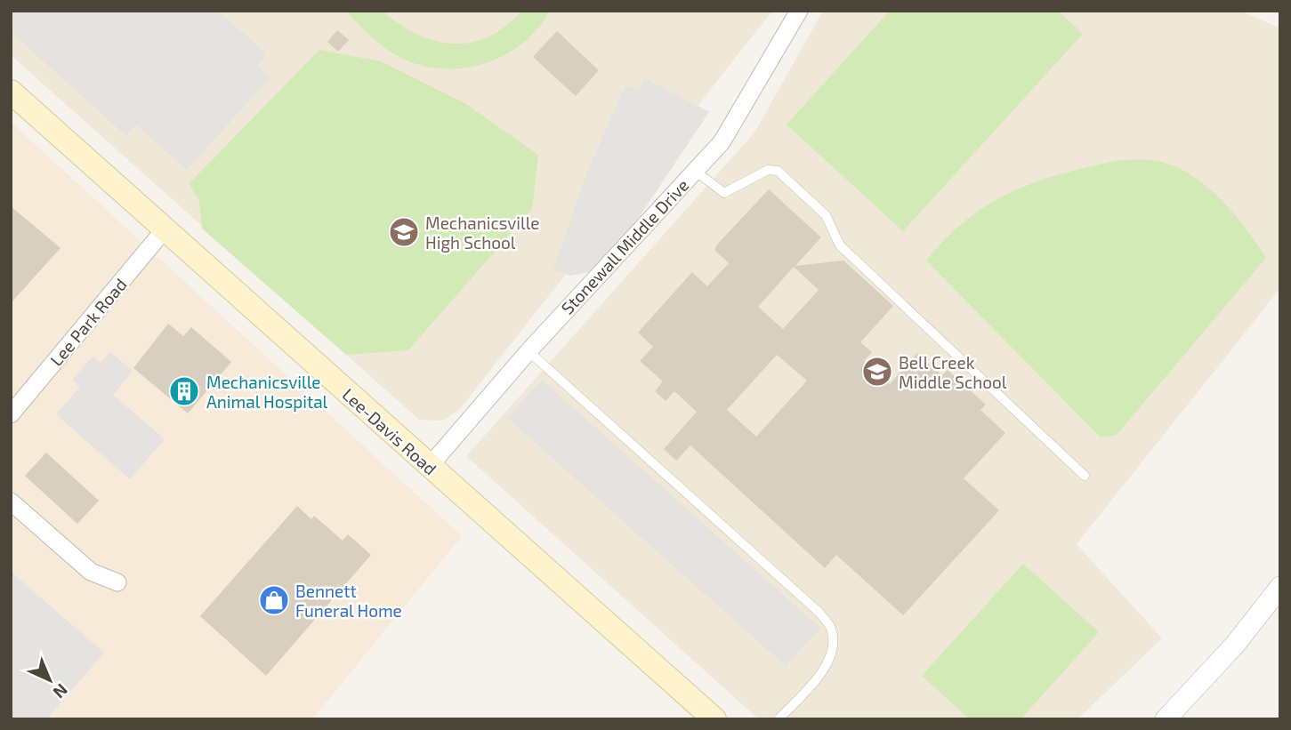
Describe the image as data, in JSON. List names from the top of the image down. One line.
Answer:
{"streets":{"main road":["Lee-Davis Road"],"street":["Stonewall Middle Drive","Lee Park Road"]},"crossings":[["Stonewall Middle Drive","Lee-Davis Road"],["Lee Park Road","Lee-Davis Road"]],"places":{"school or university":["Mechanicsville High School","Bell Creek Middle School"],"building":["Mechanicsville Animal Hospital"],"shop":["Bennett Funeral Home"]},"north":"bottom right"}
